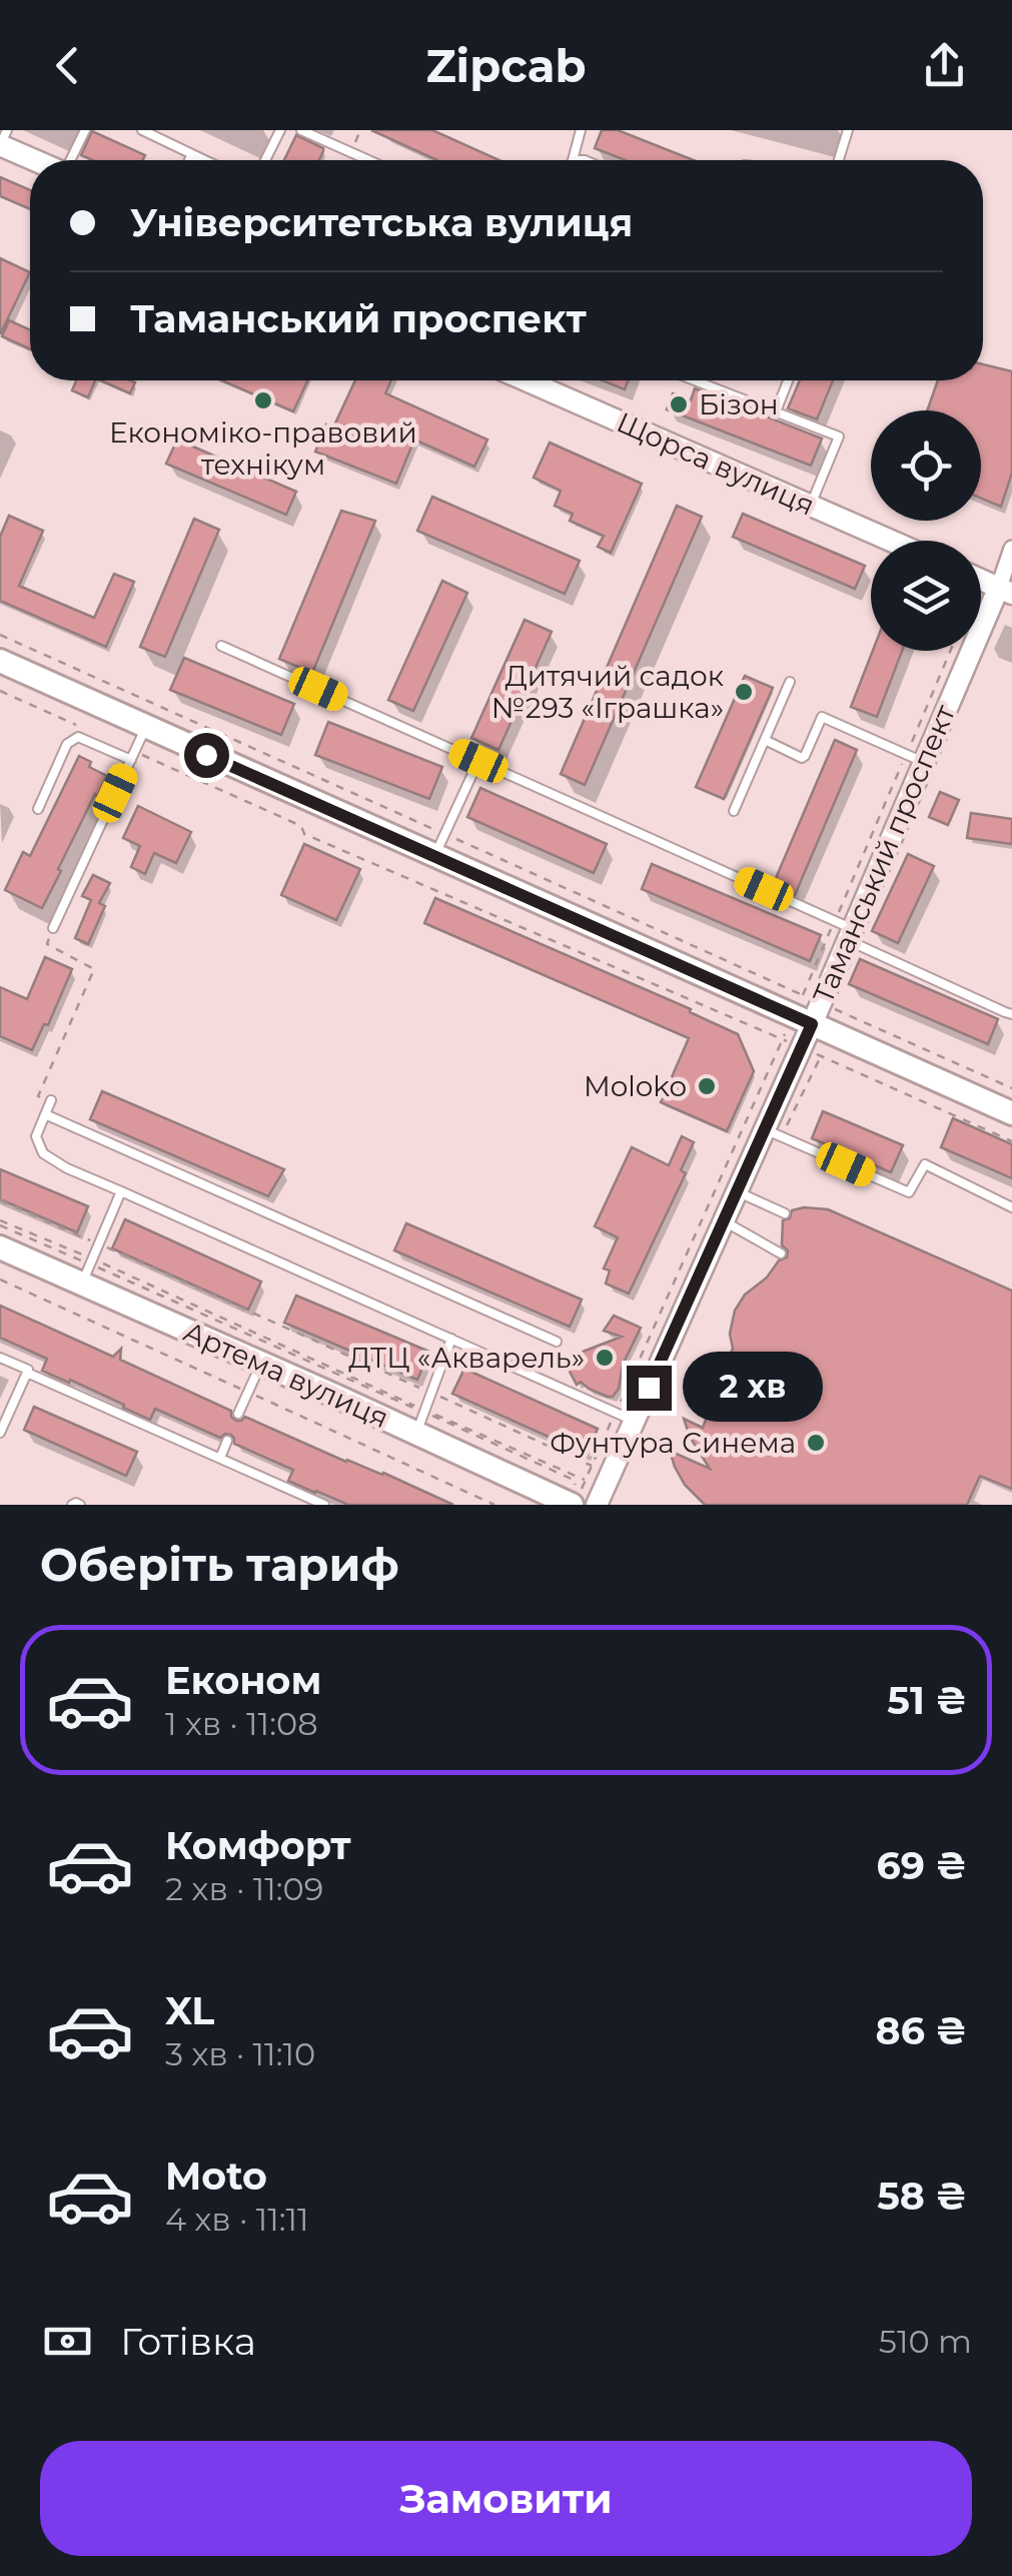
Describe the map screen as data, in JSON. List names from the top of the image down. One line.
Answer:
{"streets":{"main road":["Артема вулиця"],"street":["Щорса вулиця","Таманський проспект"]},"crossings":[["Таманський проспект","Артема вулиця"]],"places":["Економіко-правовий технікум","Бізон","Дитячий садок №293 «Іграшка»","Moloko","ДТЦ «Акварель»","Фунтура Синема"],"page":{"header":"Zipcab","banner":["Університетська вулиця","Таманський проспект"],"bubble":"2 хв","heading":"Оберіть тариф","list":[{"name":"Економ","note":"1 хв · 11:08","value":"51 ₴"},{"name":"Комфорт","note":"2 хв · 11:09","value":"69 ₴"},{"name":"XL","note":"3 хв · 11:10","value":"86 ₴"},{"name":"Moto","note":"4 хв · 11:11","value":"58 ₴"}],"pay":["Готівка","510 m"],"buttons":"Замовити"}}
